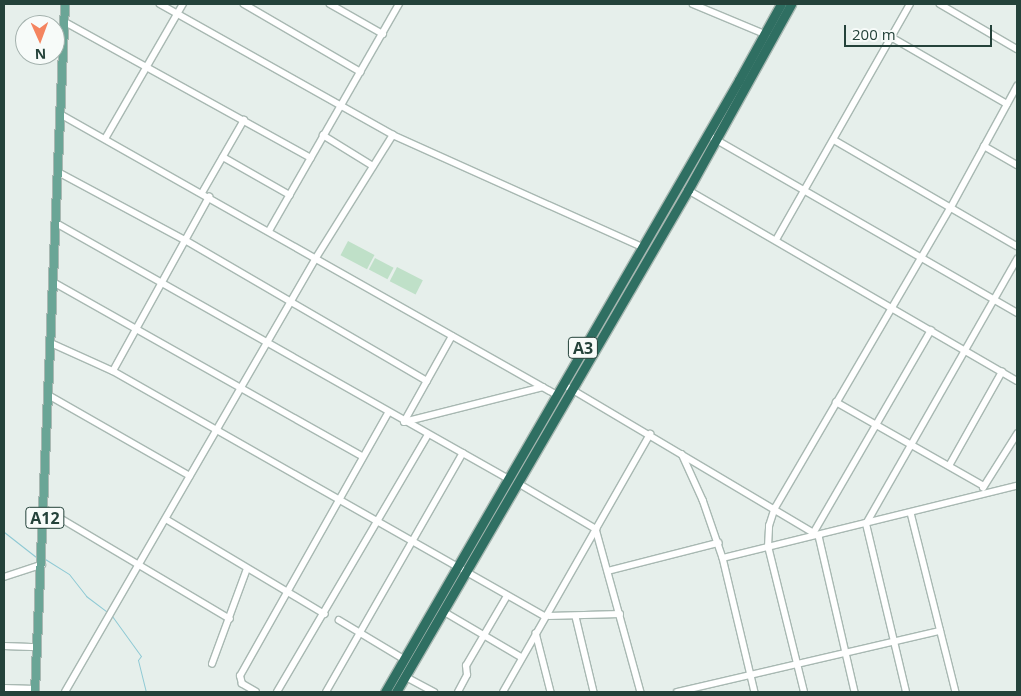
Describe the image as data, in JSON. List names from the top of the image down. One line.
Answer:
{"streets":{"highway":["A3"],"main road":["A12"]},"scale_bar":"200 m","north":"bottom"}
